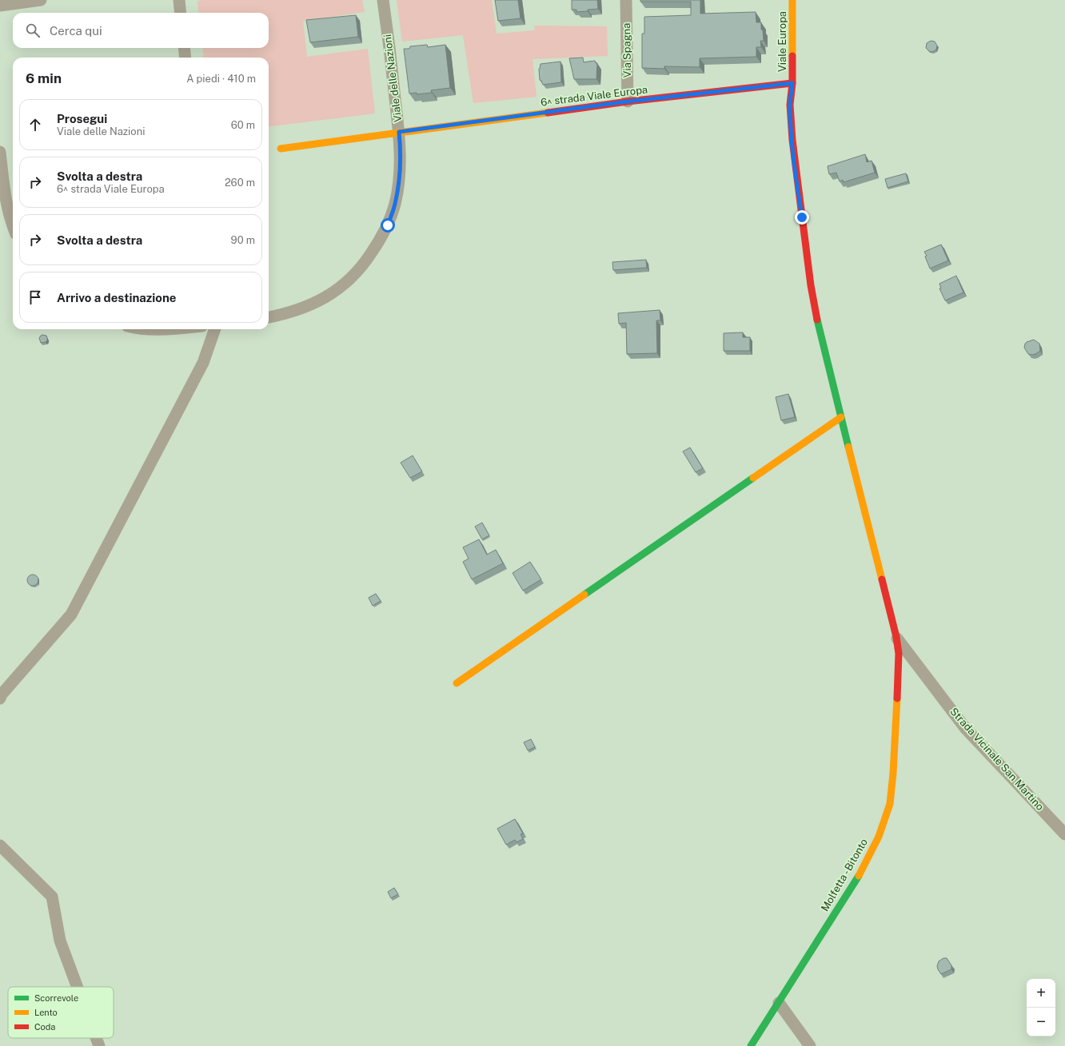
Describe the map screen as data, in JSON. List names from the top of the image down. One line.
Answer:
{"streets":{"street":["Viale Europa","Via Spagna","Viale delle Nazioni","6^ strada Viale Europa","Strada Vicinale San Martino","Molfetta - Bitonto"]},"crossings":[["Viale Europa","6^ strada Viale Europa"],["Viale Europa","Molfetta - Bitonto"],["Via Spagna","6^ strada Viale Europa"],["Viale delle Nazioni","6^ strada Viale Europa"],["Strada Vicinale San Martino","Molfetta - Bitonto"]],"legend":["Scorrevole","Lento","Coda"],"page":{"search":"Cerca qui","heading":["6 min","A piedi · 410 m"],"list":[["Prosegui","Viale delle Nazioni","60 m"],["Svolta a destra","6^ strada Viale Europa","260 m"],["Svolta a destra","90 m"],"Arrivo a destinazione"],"map_buttons":["+","−"]}}
